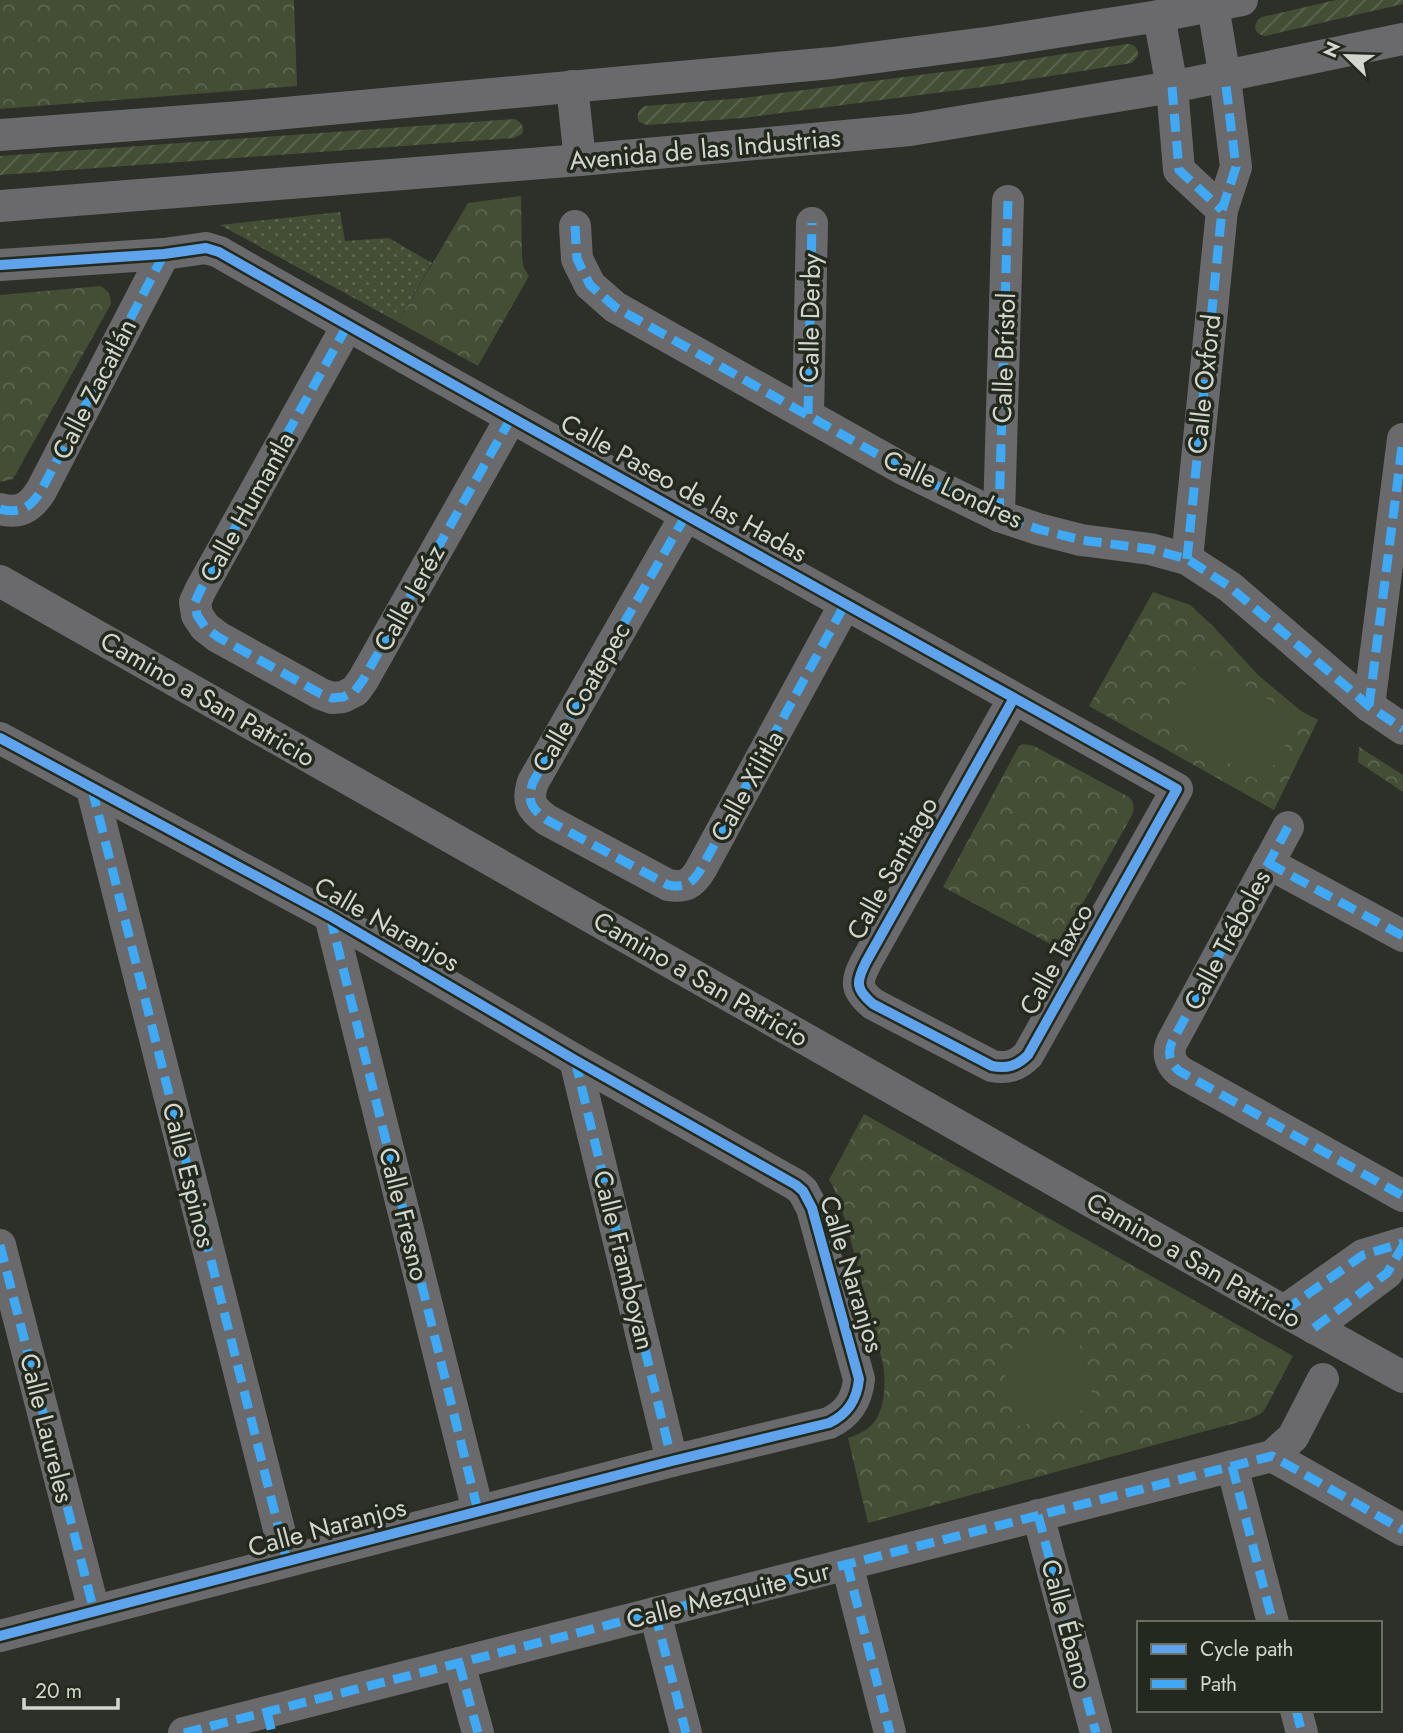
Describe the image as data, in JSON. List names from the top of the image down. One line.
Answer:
{"streets":{"street":["Avenida de las Industrias","Calle Derby","Calle Brístol","Calle Oxford","Calle Zacatlán","Calle Paseo de las Hadas","Calle Londres","Calle Humantla","Calle Jeréz","Calle Coatepec","Camino a San Patricio","Calle Xilitla","Calle Santiago","Calle Naranjos","Calle Tréboles","Calle Taxco","Calle Espinos","Calle Fresno","Calle Framboyan","Calle Laureles","Calle Mezquite Sur","Calle Ébano"]},"crossings":[["Avenida de las Industrias","Calle Oxford"],["Calle Derby","Calle Londres"],["Calle Brístol","Calle Londres"],["Calle Oxford","Calle Londres"],["Calle Zacatlán","Calle Paseo de las Hadas"],["Calle Paseo de las Hadas","Calle Humantla"],["Calle Paseo de las Hadas","Calle Jeréz"],["Calle Paseo de las Hadas","Calle Coatepec"],["Calle Paseo de las Hadas","Calle Xilitla"],["Calle Paseo de las Hadas","Calle Santiago"],["Calle Paseo de las Hadas","Calle Taxco"],["Calle Humantla","Calle Jeréz"],["Calle Coatepec","Calle Xilitla"],["Calle Santiago","Calle Taxco"],["Calle Naranjos","Calle Espinos"],["Calle Naranjos","Calle Fresno"],["Calle Naranjos","Calle Framboyan"],["Calle Naranjos","Calle Laureles"],["Calle Mezquite Sur","Calle Ébano"]],"legend":["Cycle path","Path"],"scale_bar":"20 m","north":"top left"}
